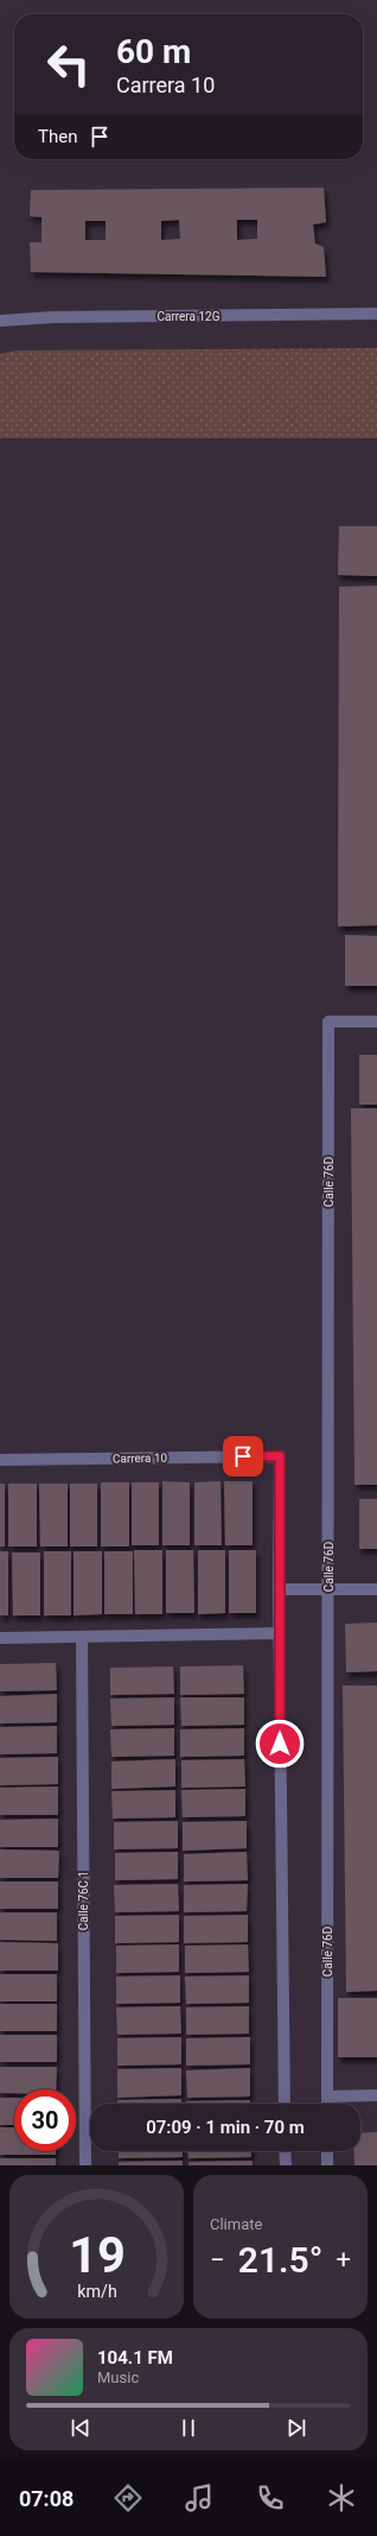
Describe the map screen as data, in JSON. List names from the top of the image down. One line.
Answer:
{"streets":{"street":["Carrera 12G","Calle 76D","Carrera 10","Calle 76C 1"]},"page":{"turn":["60 m","Carrera 10"],"then":"Then","limit":"30","trip":"07:09 · 1 min · 70 m","tile":"Climate","heat":["−","21.5°","+"],"song":["104.1 FM","Music"],"tabs":"07:08","gauge":["19","km/h"]}}
